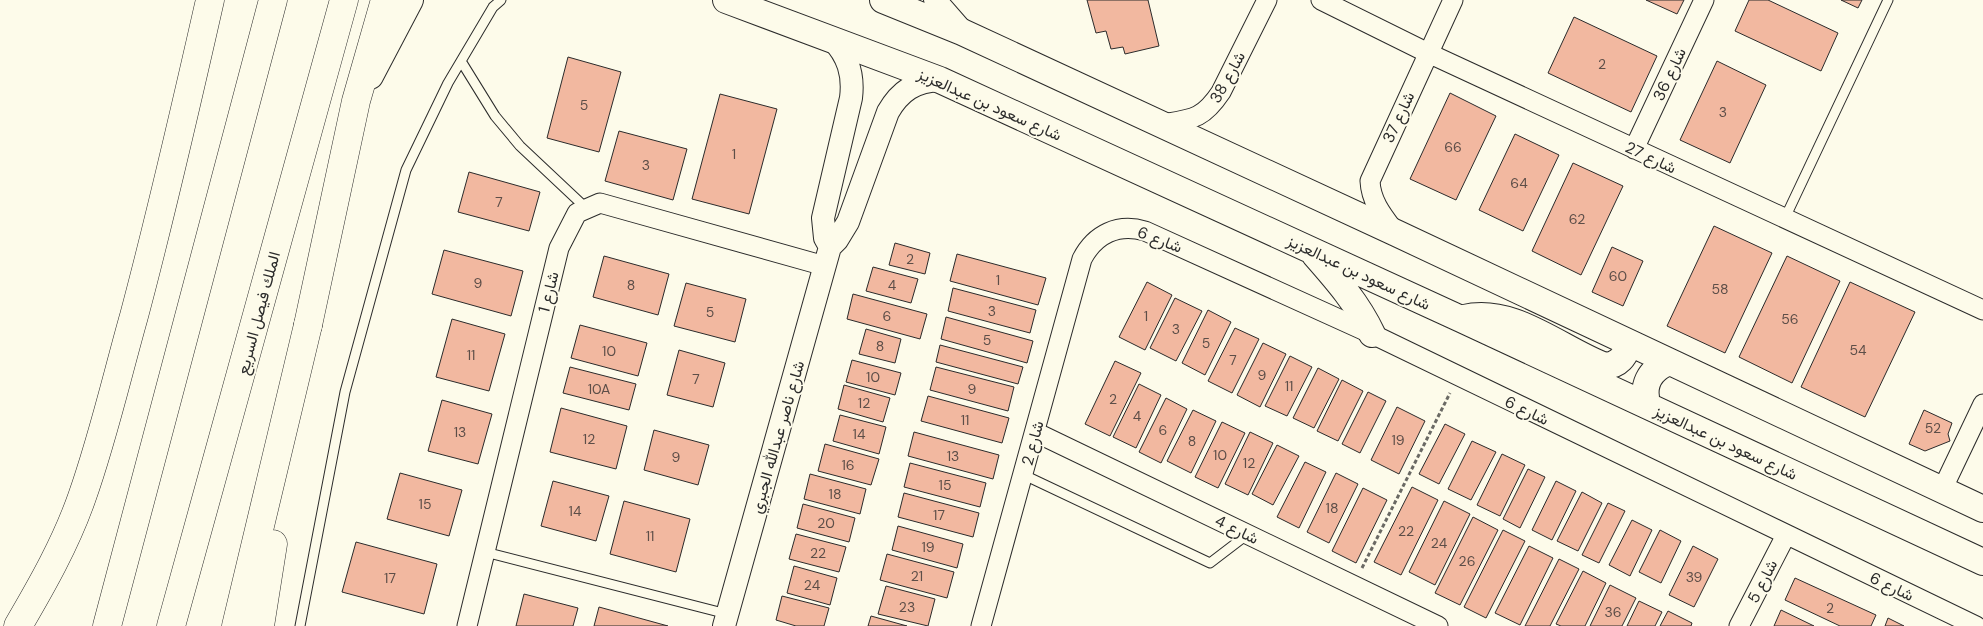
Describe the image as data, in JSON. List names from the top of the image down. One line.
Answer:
{"streets":{"main road":["شارع سعود بن عبدالعزيز","الملك فيصل السريع"],"street":["شارع 36","شارع 38","شارع 37","شارع 27","شارع 6","شارع 1","شارع ناصر عبدالله الجبري","شارع 2","شارع 4","شارع 5"]},"crossings":[["شارع 36","شارع 27"],["شارع سعود بن عبدالعزيز","شارع ناصر عبدالله الجبري"],["شارع 37","شارع 27"],["شارع 6","شارع 2"],["شارع 6","شارع 5"],["شارع 2","شارع 4"]],"house_numbers":["2","5","3","66","1","3","64","7","62","2","60","1","9","8","4","58","3","5","6","1","56","3","5","5","8","54","10","11","7","9","10","7","11","10A","9","2","12","4","11","52","6","13","14","12","19","8","10","13","9","12","16","15","18","15","18","14","17","20","22","11","24","19","22","26","21","39","17","24","23","2","36"]}
